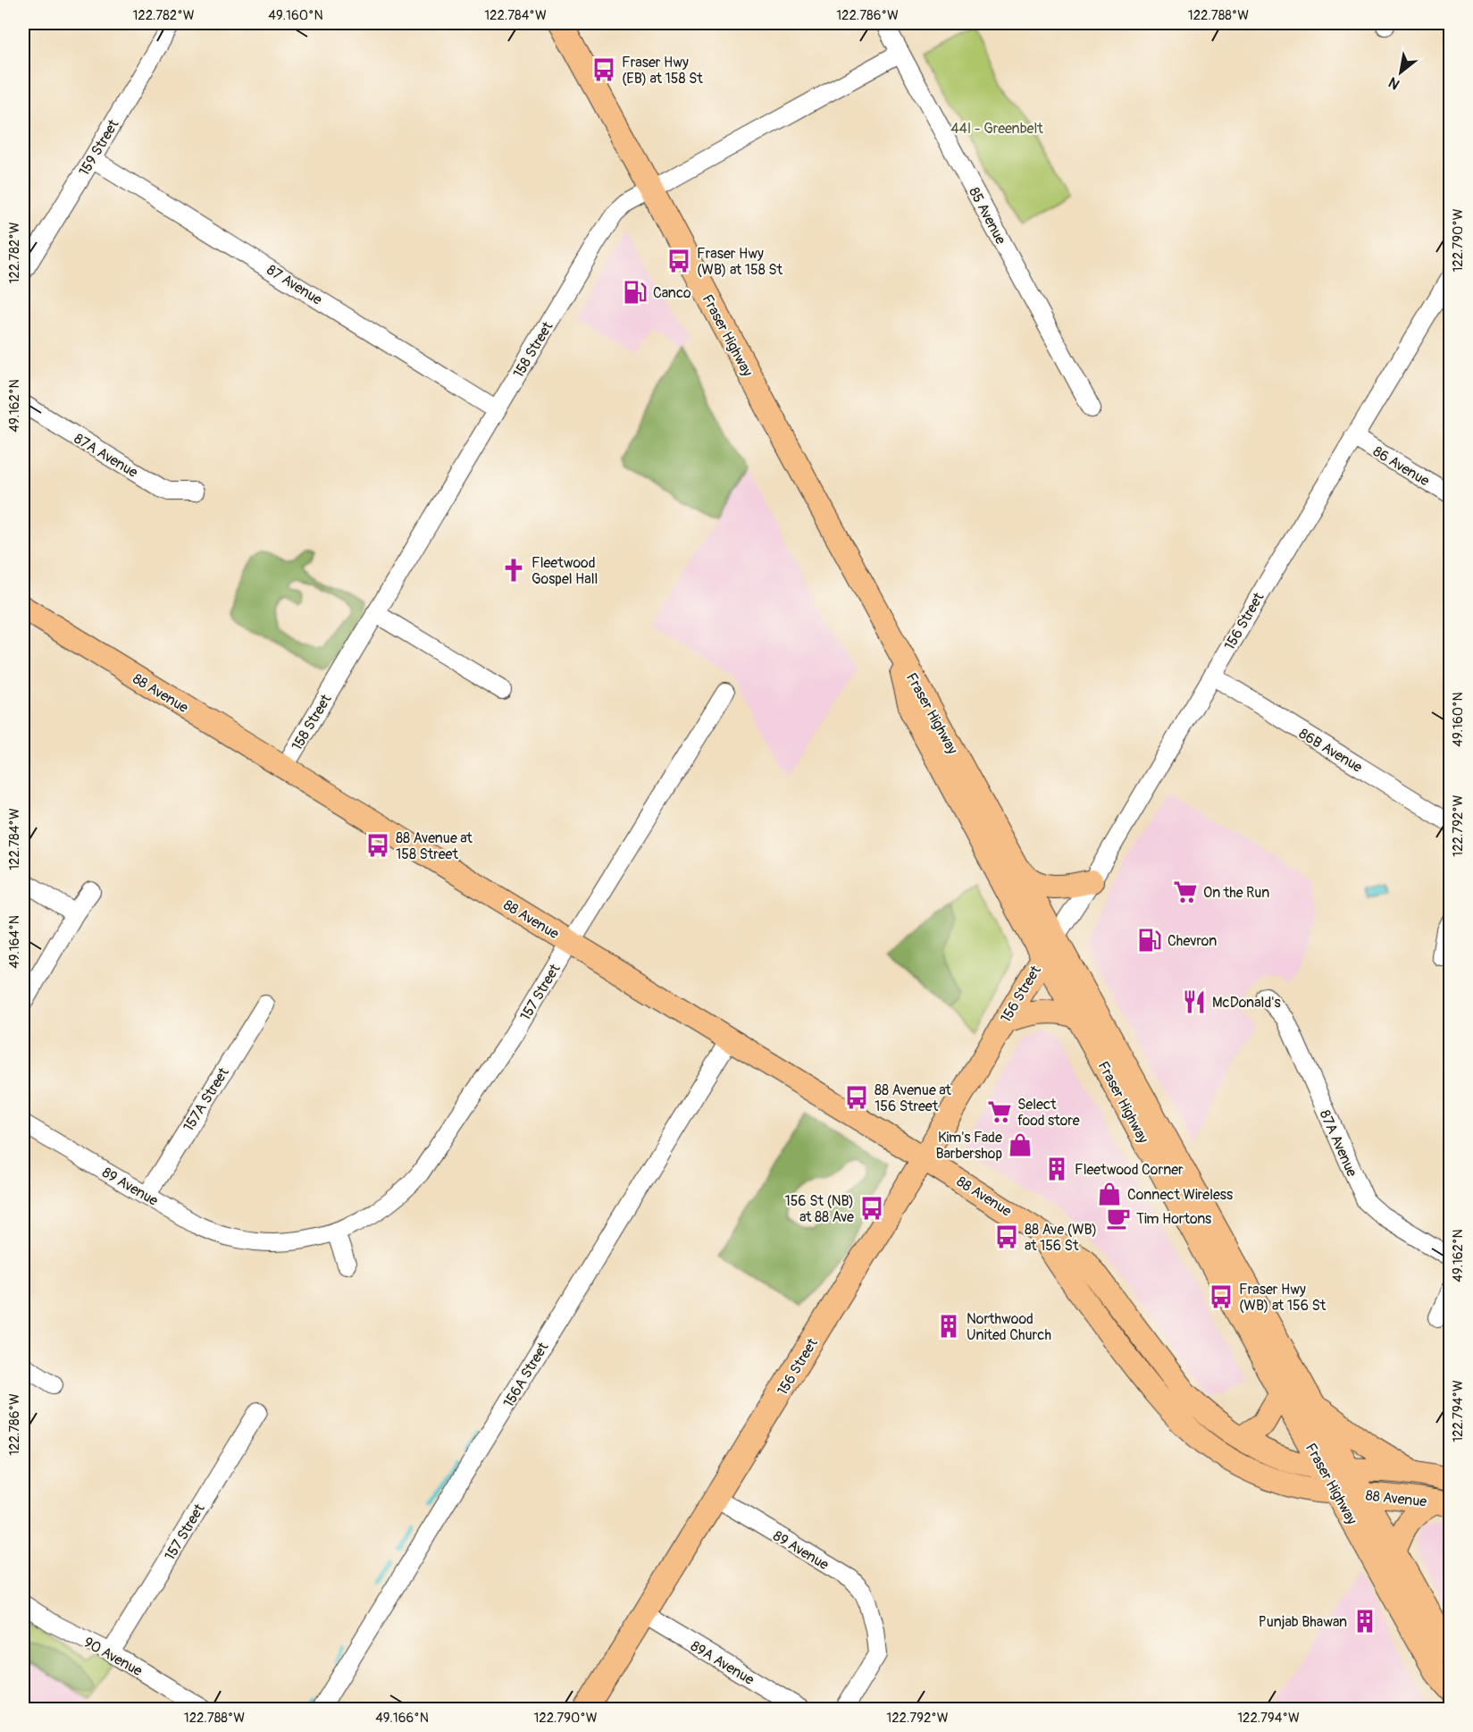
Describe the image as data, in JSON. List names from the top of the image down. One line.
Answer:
{"streets":{"main road":["Fraser Highway","156 Street","88 Avenue"],"street":["159 Street","85 Avenue","87 Avenue","158 Street","87A Avenue","86 Avenue","86B Avenue","157 Street","157A Street","89 Avenue","156A Street","90 Avenue","89A Avenue"]},"crossings":[["159 Street","87 Avenue"],["85 Avenue","158 Street"],["87 Avenue","158 Street"],["Fraser Highway","158 Street"],["Fraser Highway","156 Street"],["Fraser Highway","88 Avenue"],["158 Street","88 Avenue"],["86 Avenue","156 Street"],["156 Street","88 Avenue"],["156 Street","86B Avenue"],["156 Street","89 Avenue"],["156 Street","89A Avenue"],["88 Avenue","157 Street"],["88 Avenue","156A Street"],["157 Street","89 Avenue"],["157 Street","90 Avenue"],["157A Street","89 Avenue"]],"parks":["44I - Greenbelt"],"places":{"bus stop":["Fraser Hwy (EB) at 158 St","Fraser Hwy (WB) at 158 St","88 Avenue at 158 Street","88 Avenue at 156 Street","156 St (NB) at 88 Ave","88 Ave (WB) at 156 St","Fraser Hwy (WB) at 156 St"],"fuel station":["Canco","Chevron"],"church":["Fleetwood Gospel Hall"],"supermarket":["On the Run","Select food store"],"restaurant":["McDonald's"],"shop":["Kim's Fade Barbershop","Connect Wireless"],"building":["Fleetwood Corner","Northwood United Church","Punjab Bhawan"],"cafe":["Tim Hortons"]},"north":"bottom left","coordinates":["122.782°W","49.160°N","122.784°W","122.786°W","122.788°W","122.790°W","49.162°N","122.792°W","49.164°N","122.794°W","49.166°N"]}
